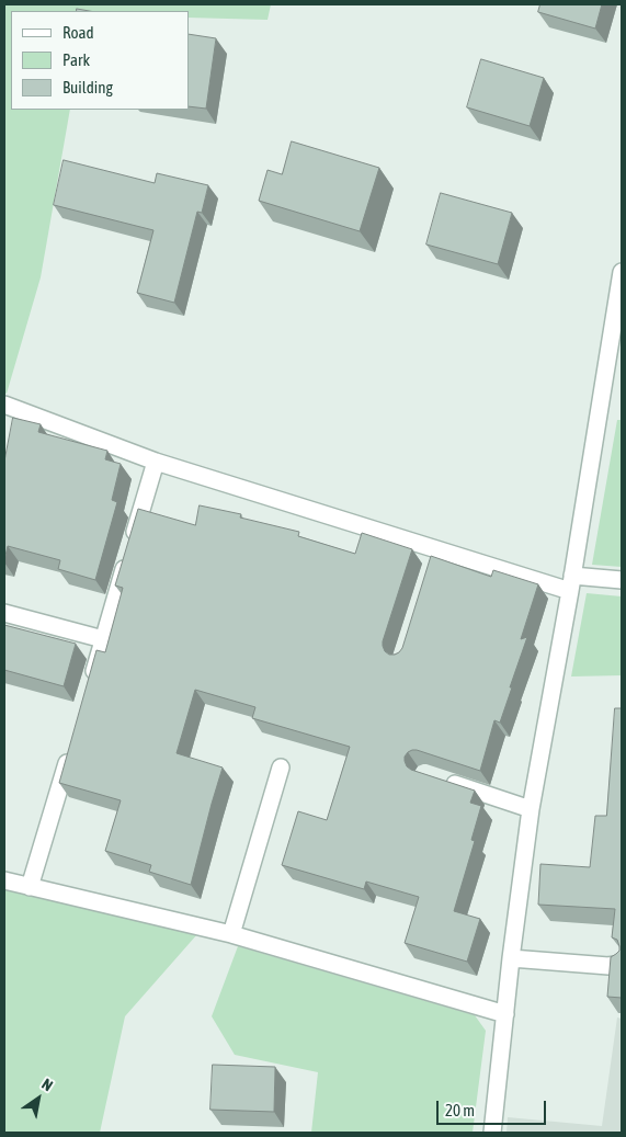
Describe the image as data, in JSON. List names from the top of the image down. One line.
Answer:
{"legend":["Road","Park","Building"],"scale_bar":"20 m","north":"top right"}
